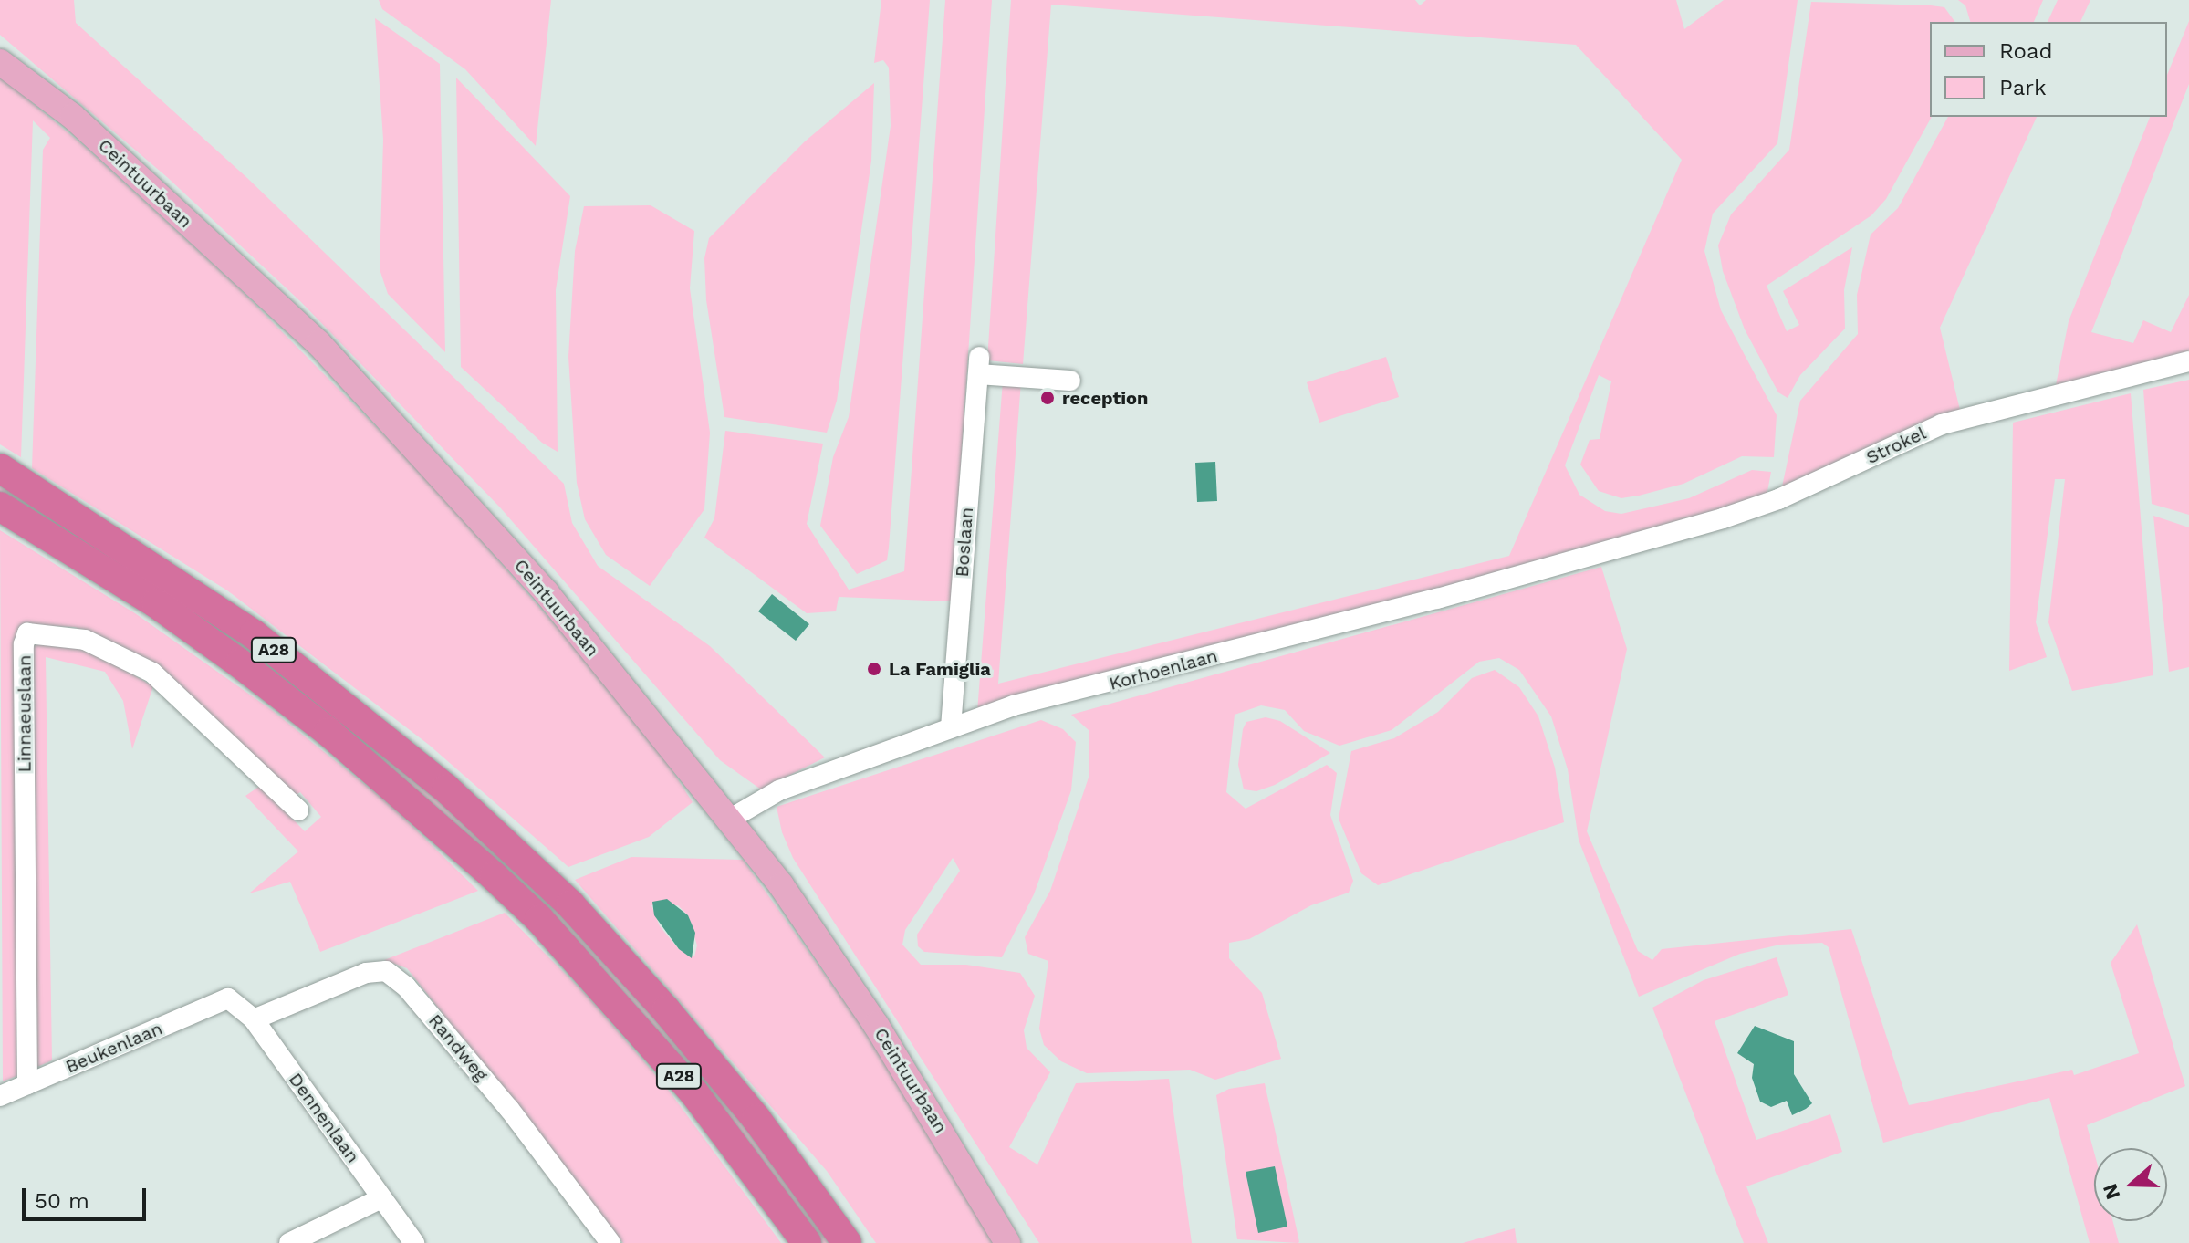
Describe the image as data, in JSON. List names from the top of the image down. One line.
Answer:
{"streets":{"highway":["A28"],"main road":["Ceintuurbaan"],"street":["Strokel","Boslaan","Korhoenlaan","Linnaeuslaan","Beukenlaan","Randweg","Dennenlaan"]},"crossings":[["Ceintuurbaan","Korhoenlaan"],["Strokel","Korhoenlaan"],["Boslaan","Korhoenlaan"],["Linnaeuslaan","Beukenlaan"],["Beukenlaan","Dennenlaan"],["Randweg","Dennenlaan"]],"places":["reception","La Famiglia"],"legend":["Road","Park"],"scale_bar":"50 m","north":"left"}
